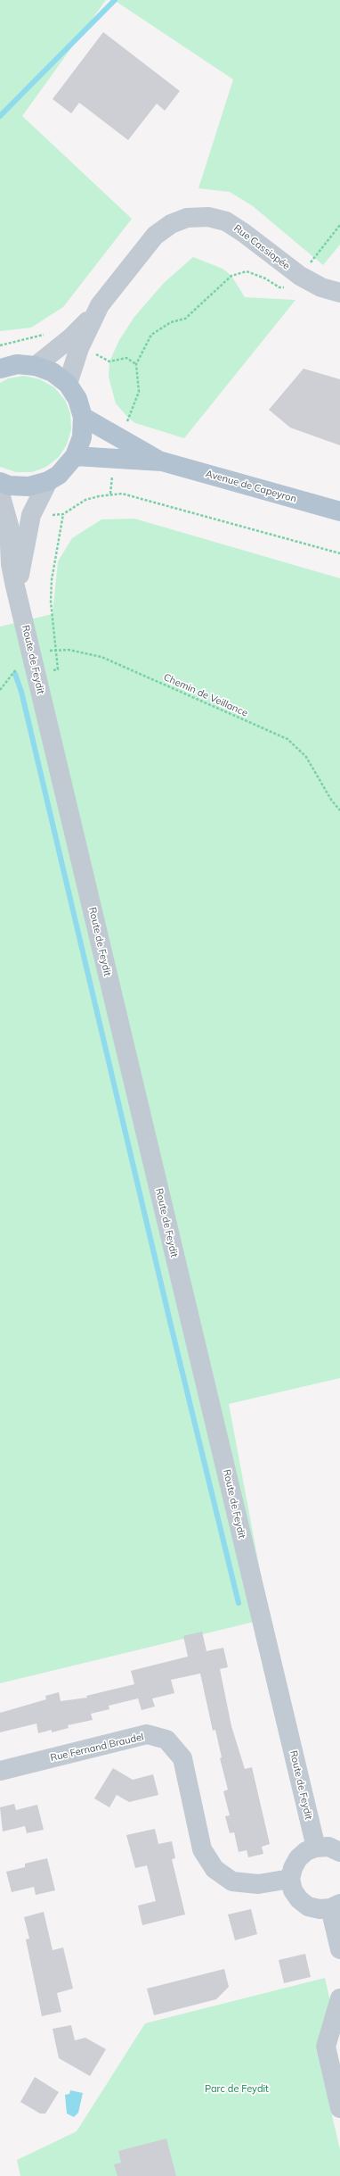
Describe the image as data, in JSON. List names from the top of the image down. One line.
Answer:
{"streets":{"main road":["Avenue de Capeyron"],"street":["Rue Cassiopée","Route de Feydit","Rue Fernand Braudel"],"path":["Chemin de Veillance"]},"crossings":[["Route de Feydit","Chemin de Veillance"]],"parks":["Parc de Feydit"]}
